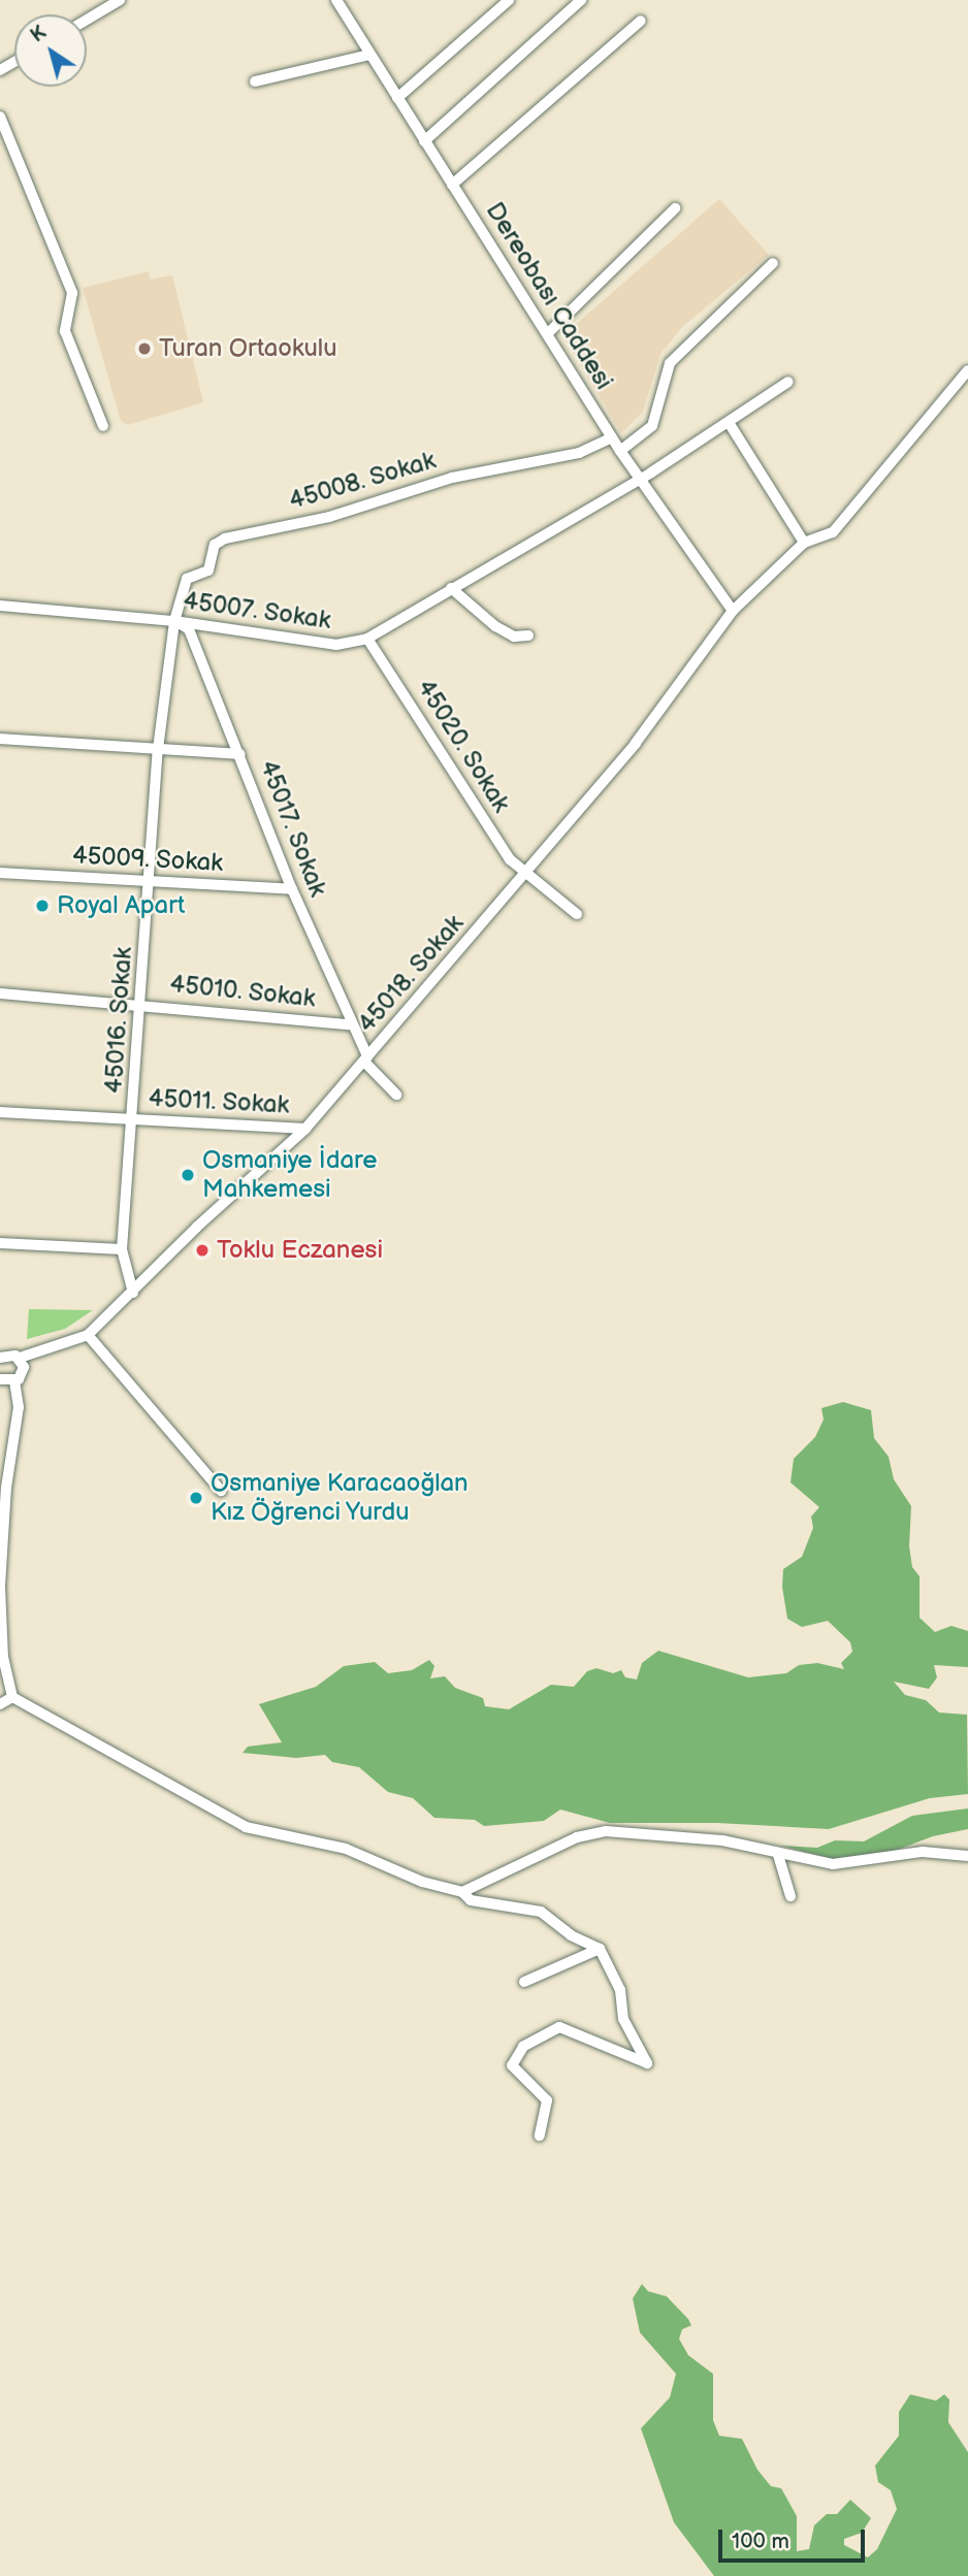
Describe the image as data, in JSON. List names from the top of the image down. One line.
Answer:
{"streets":{"street":["Dereobası Caddesi","45008. Sokak","45007. Sokak","45020. Sokak","45017. Sokak","45009. Sokak","45018. Sokak","45010. Sokak","45016. Sokak","45011. Sokak"]},"crossings":[["Dereobası Caddesi","45008. Sokak"],["Dereobası Caddesi","45007. Sokak"],["Dereobası Caddesi","45018. Sokak"],["45008. Sokak","45007. Sokak"],["45008. Sokak","45017. Sokak"],["45008. Sokak","45016. Sokak"],["45007. Sokak","45020. Sokak"],["45007. Sokak","45017. Sokak"],["45007. Sokak","45016. Sokak"],["45020. Sokak","45018. Sokak"],["45017. Sokak","45009. Sokak"],["45017. Sokak","45018. Sokak"],["45017. Sokak","45010. Sokak"],["45017. Sokak","45016. Sokak"],["45009. Sokak","45016. Sokak"],["45018. Sokak","45016. Sokak"],["45018. Sokak","45011. Sokak"],["45010. Sokak","45016. Sokak"],["45016. Sokak","45011. Sokak"]],"places":["Turan Ortaokulu","Royal Apart","Osmaniye İdare Mahkemesi","Toklu Eczanesi","Osmaniye Karacaoğlan Kız Öğrenci Yurdu"],"scale_bar":"100 m","north":"top left"}
